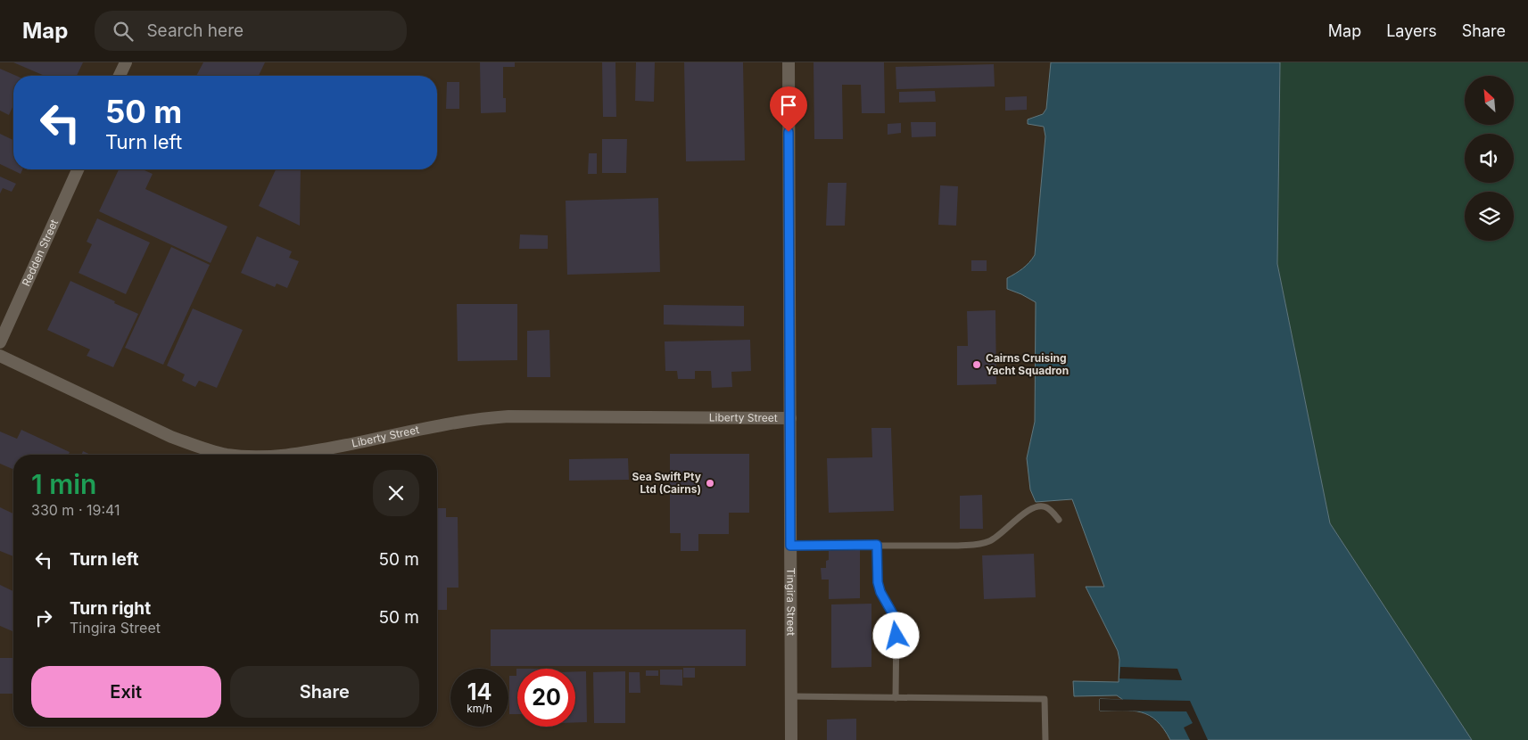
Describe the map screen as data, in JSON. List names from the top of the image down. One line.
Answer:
{"streets":{"street":["Redden Street","Liberty Street","Tingira Street"]},"crossings":[["Liberty Street","Tingira Street"]],"places":["Cairns Cruising Yacht Squadron","Sea Swift Pty Ltd (Cairns)"],"north":"top left","page":{"header":"Map","search":"Search here","nav":["Map","Layers","Share"],"turn":["50 m","Turn left"],"heading":["1 min","330 m · 19:41"],"list":[{"name":"Turn left","value":"50 m"},{"name":"Turn right","note":"Tingira Street","value":"50 m"}],"buttons":["Exit","Share"],"speed":"14 km/h","limit":"20"}}
